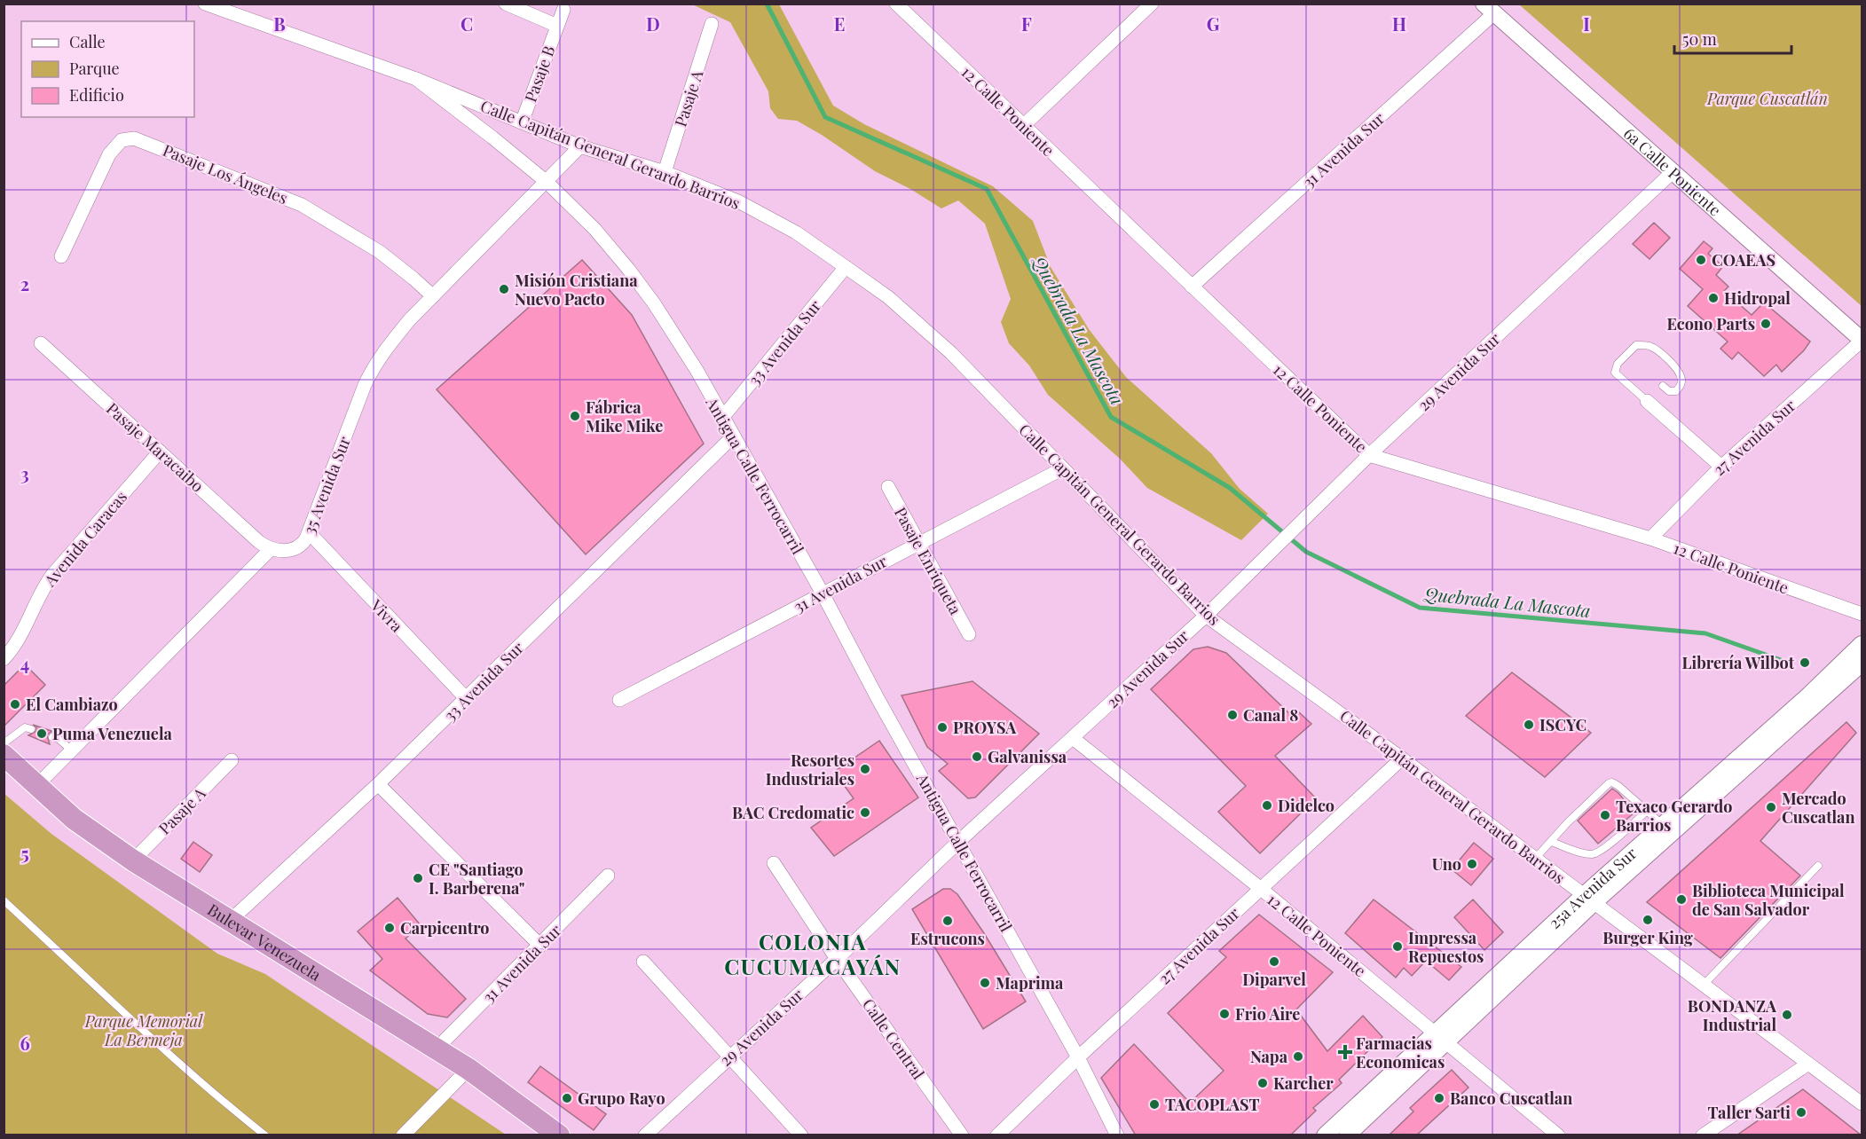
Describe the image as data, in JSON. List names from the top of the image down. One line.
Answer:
{"streets":{"highway":["Bulevar Venezuela"],"street":["Pasaje B","Pasaje A","12 Calle Poniente","31 Avenida Sur","Calle Capitán General Gerardo Barrios","6a Calle Poniente","Pasaje Los Ángeles","33 Avenida Sur","29 Avenida Sur","27 Avenida Sur","Pasaje Maracaibo","Antigua Calle Ferrocarril","35 Avenida Sur","Avenida Caracas","Pasaje Enriqueta","Vivra","25a Avenida Sur","Calle Central"]},"crossings":[["Pasaje B","Calle Capitán General Gerardo Barrios"],["Pasaje A","Calle Capitán General Gerardo Barrios"],["Pasaje A","Bulevar Venezuela"],["12 Calle Poniente","31 Avenida Sur"],["12 Calle Poniente","29 Avenida Sur"],["12 Calle Poniente","27 Avenida Sur"],["12 Calle Poniente","25a Avenida Sur"],["31 Avenida Sur","Calle Capitán General Gerardo Barrios"],["31 Avenida Sur","6a Calle Poniente"],["31 Avenida Sur","Antigua Calle Ferrocarril"],["31 Avenida Sur","Pasaje Enriqueta"],["31 Avenida Sur","Bulevar Venezuela"],["Calle Capitán General Gerardo Barrios","33 Avenida Sur"],["Calle Capitán General Gerardo Barrios","29 Avenida Sur"],["Calle Capitán General Gerardo Barrios","27 Avenida Sur"],["Calle Capitán General Gerardo Barrios","Antigua Calle Ferrocarril"],["Calle Capitán General Gerardo Barrios","35 Avenida Sur"],["Calle Capitán General Gerardo Barrios","25a Avenida Sur"],["6a Calle Poniente","29 Avenida Sur"],["6a Calle Poniente","27 Avenida Sur"],["Pasaje Los Ángeles","35 Avenida Sur"],["33 Avenida Sur","Antigua Calle Ferrocarril"],["33 Avenida Sur","Vivra"],["33 Avenida Sur","Bulevar Venezuela"],["29 Avenida Sur","Antigua Calle Ferrocarril"],["29 Avenida Sur","Calle Central"],["27 Avenida Sur","Antigua Calle Ferrocarril"],["Pasaje Maracaibo","35 Avenida Sur"],["Pasaje Maracaibo","Avenida Caracas"],["Antigua Calle Ferrocarril","35 Avenida Sur"],["35 Avenida Sur","Vivra"]],"districts":["COLONIA CUCUMACAYÁN"],"water":["Quebrada La Mascota"],"parks":["Parque Cuscatlán","Parque Memorial La Bermeja"],"places":{"other":["COAEAS","Misión Cristiana Nuevo Pacto","Hidropal","Econo Parts","Fábrica Mike Mike","Librería Wilbot","El Cambiazo","Canal 8","ISCYC","PROYSA","Puma Venezuela","Galvanissa","Resortes Industriales","Didelco","Mercado Cuscatlan","BAC Credomatic","Texaco Gerardo Barrios","Uno","CE \"Santiago I. Barberena\"","Biblioteca Municipal de San Salvador","Burger King","Estrucons","Carpicentro","Impressa Repuestos","Diparvel","Maprima","Frio Aire","BONDANZA Industrial","Napa","Karcher","Grupo Rayo","Banco Cuscatlan","TACOPLAST","Taller Sarti"],"health":["Farmacias Economicas"]},"legend":["Calle","Parque","Edificio"],"scale_bar":"50 m","grid":{"columns":["B","C","D","E","F","G","H","I"],"rows":["2","3","4","5","6"]}}
